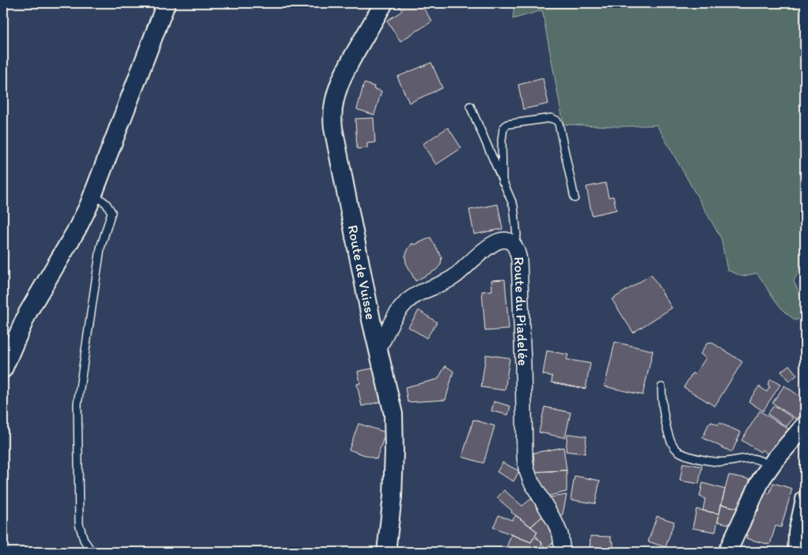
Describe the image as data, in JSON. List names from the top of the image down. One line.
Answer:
{"streets":{"street":["Route de Vuisse","Route du Piadelée"]},"crossings":[["Route de Vuisse","Route du Piadelée"]]}
